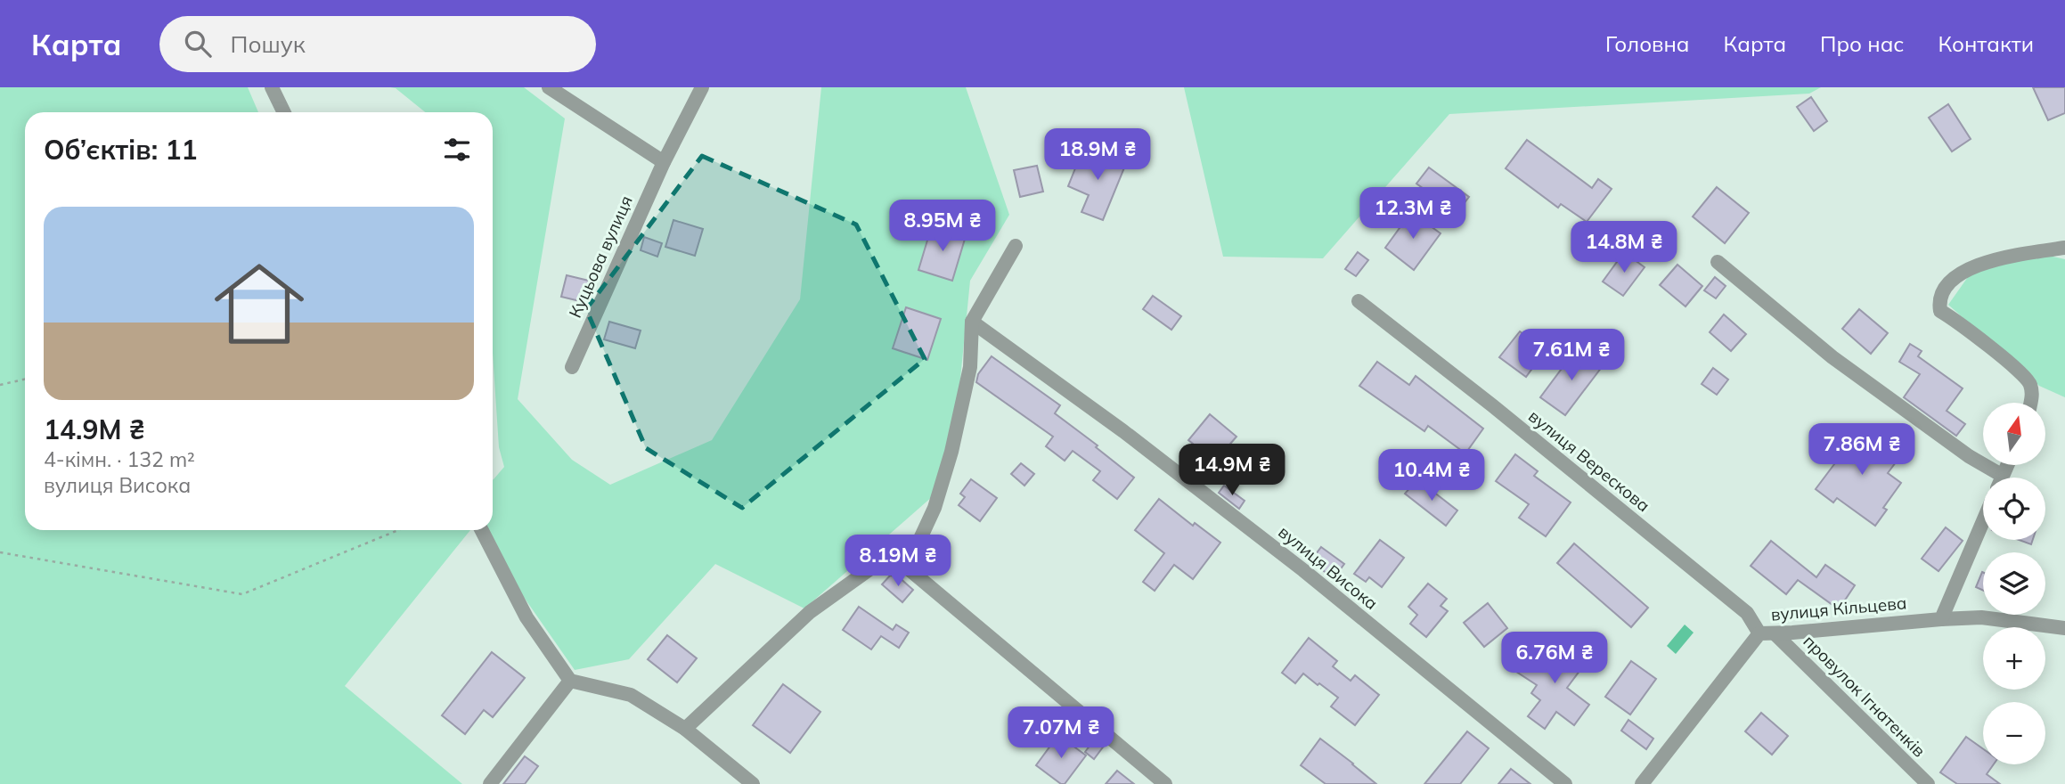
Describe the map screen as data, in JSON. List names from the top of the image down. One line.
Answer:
{"streets":{"street":["Куцьова вулиця","вулиця Верескова","вулиця Висока","вулиця Кільцева","провулок Ігнатенків"]},"crossings":[["вулиця Верескова","вулиця Кільцева"],["вулиця Кільцева","провулок Ігнатенків"]],"north":"top","page":{"header":"Карта","search":"Пошук","nav":["Головна","Карта","Про нас","Контакти"],"heading":"Об’єктів: 11","price":["18.9M ₴","12.3M ₴","8.95M ₴","14.8M ₴","7.61M ₴","7.86M ₴","14.9M ₴","10.4M ₴","8.19M ₴","6.76M ₴","7.07M ₴"],"list":[{"name":"14.9M ₴","note":"4-кімн. · 132 m² · вулиця Висока"}],"map_buttons":["+","−"]}}
